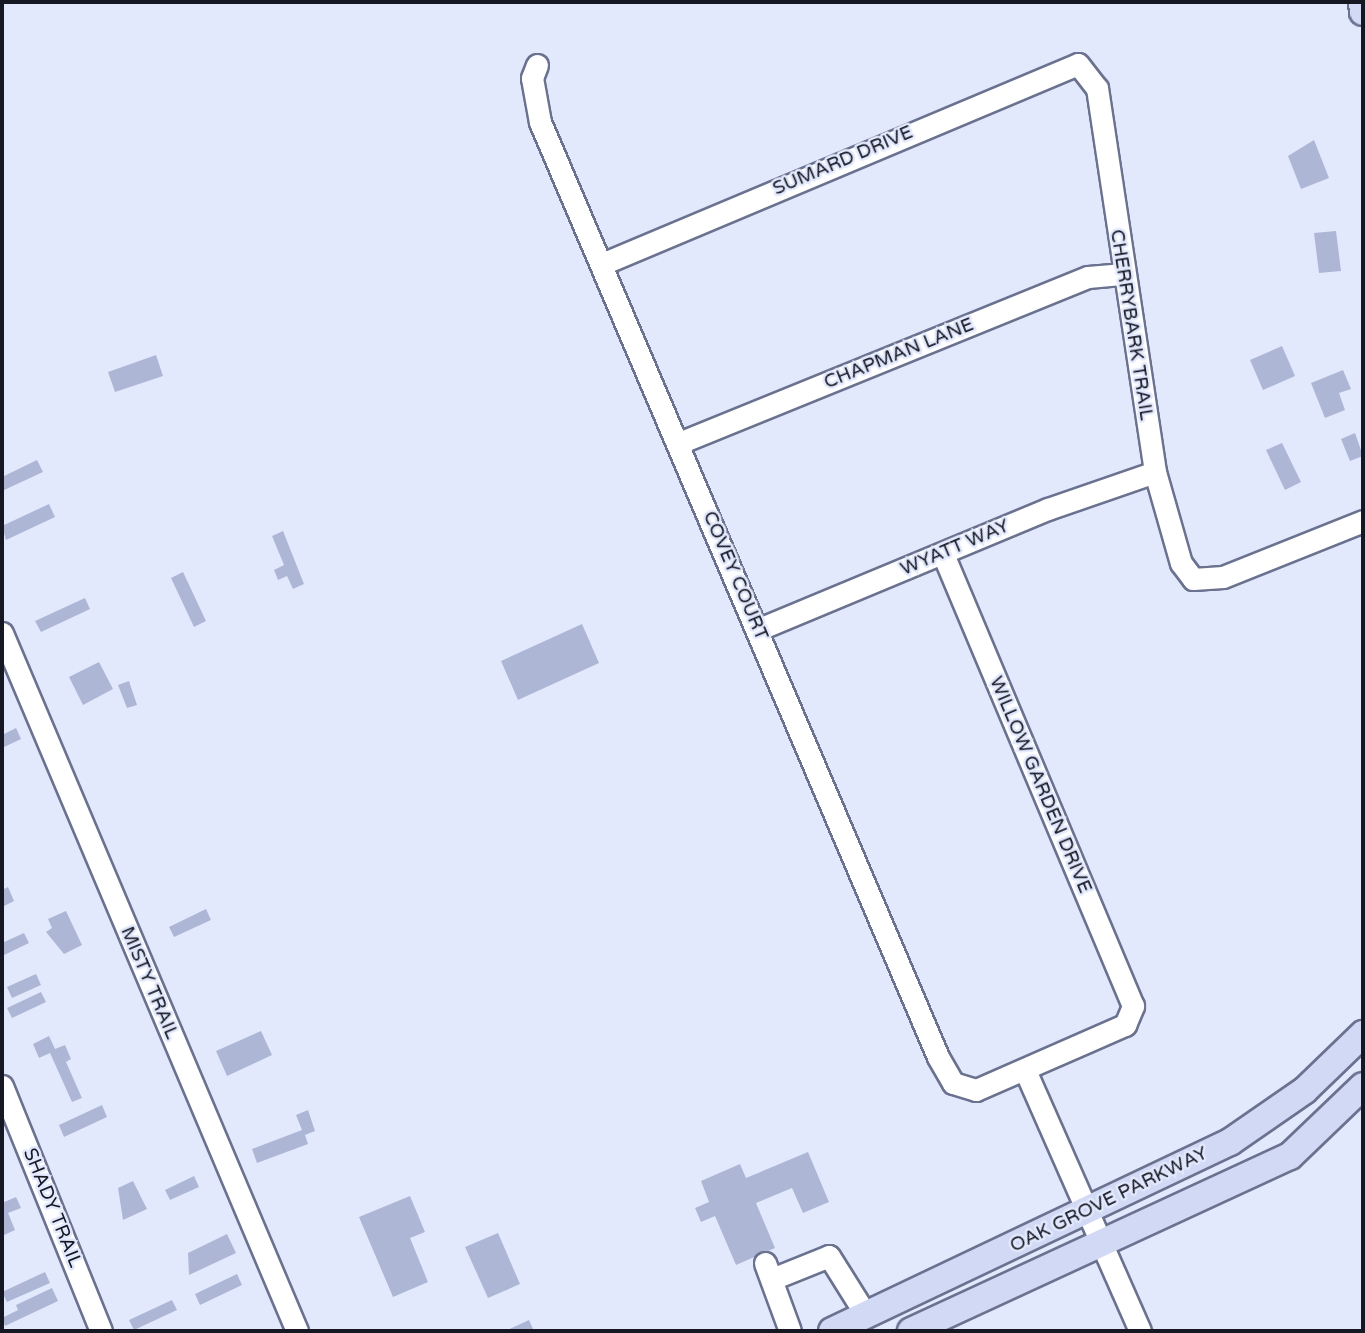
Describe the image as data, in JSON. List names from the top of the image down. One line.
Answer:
{"streets":{"main road":["OAK GROVE PARKWAY"],"street":["SUMARD DRIVE","CHERRYBARK TRAIL","CHAPMAN LANE","WYATT WAY","COVEY COURT","WILLOW GARDEN DRIVE","MISTY TRAIL","SHADY TRAIL"]},"crossings":[["SUMARD DRIVE","CHERRYBARK TRAIL"],["SUMARD DRIVE","COVEY COURT"],["CHERRYBARK TRAIL","CHAPMAN LANE"],["CHERRYBARK TRAIL","WYATT WAY"],["CHAPMAN LANE","COVEY COURT"],["WYATT WAY","COVEY COURT"],["WYATT WAY","WILLOW GARDEN DRIVE"],["COVEY COURT","WILLOW GARDEN DRIVE"]]}
